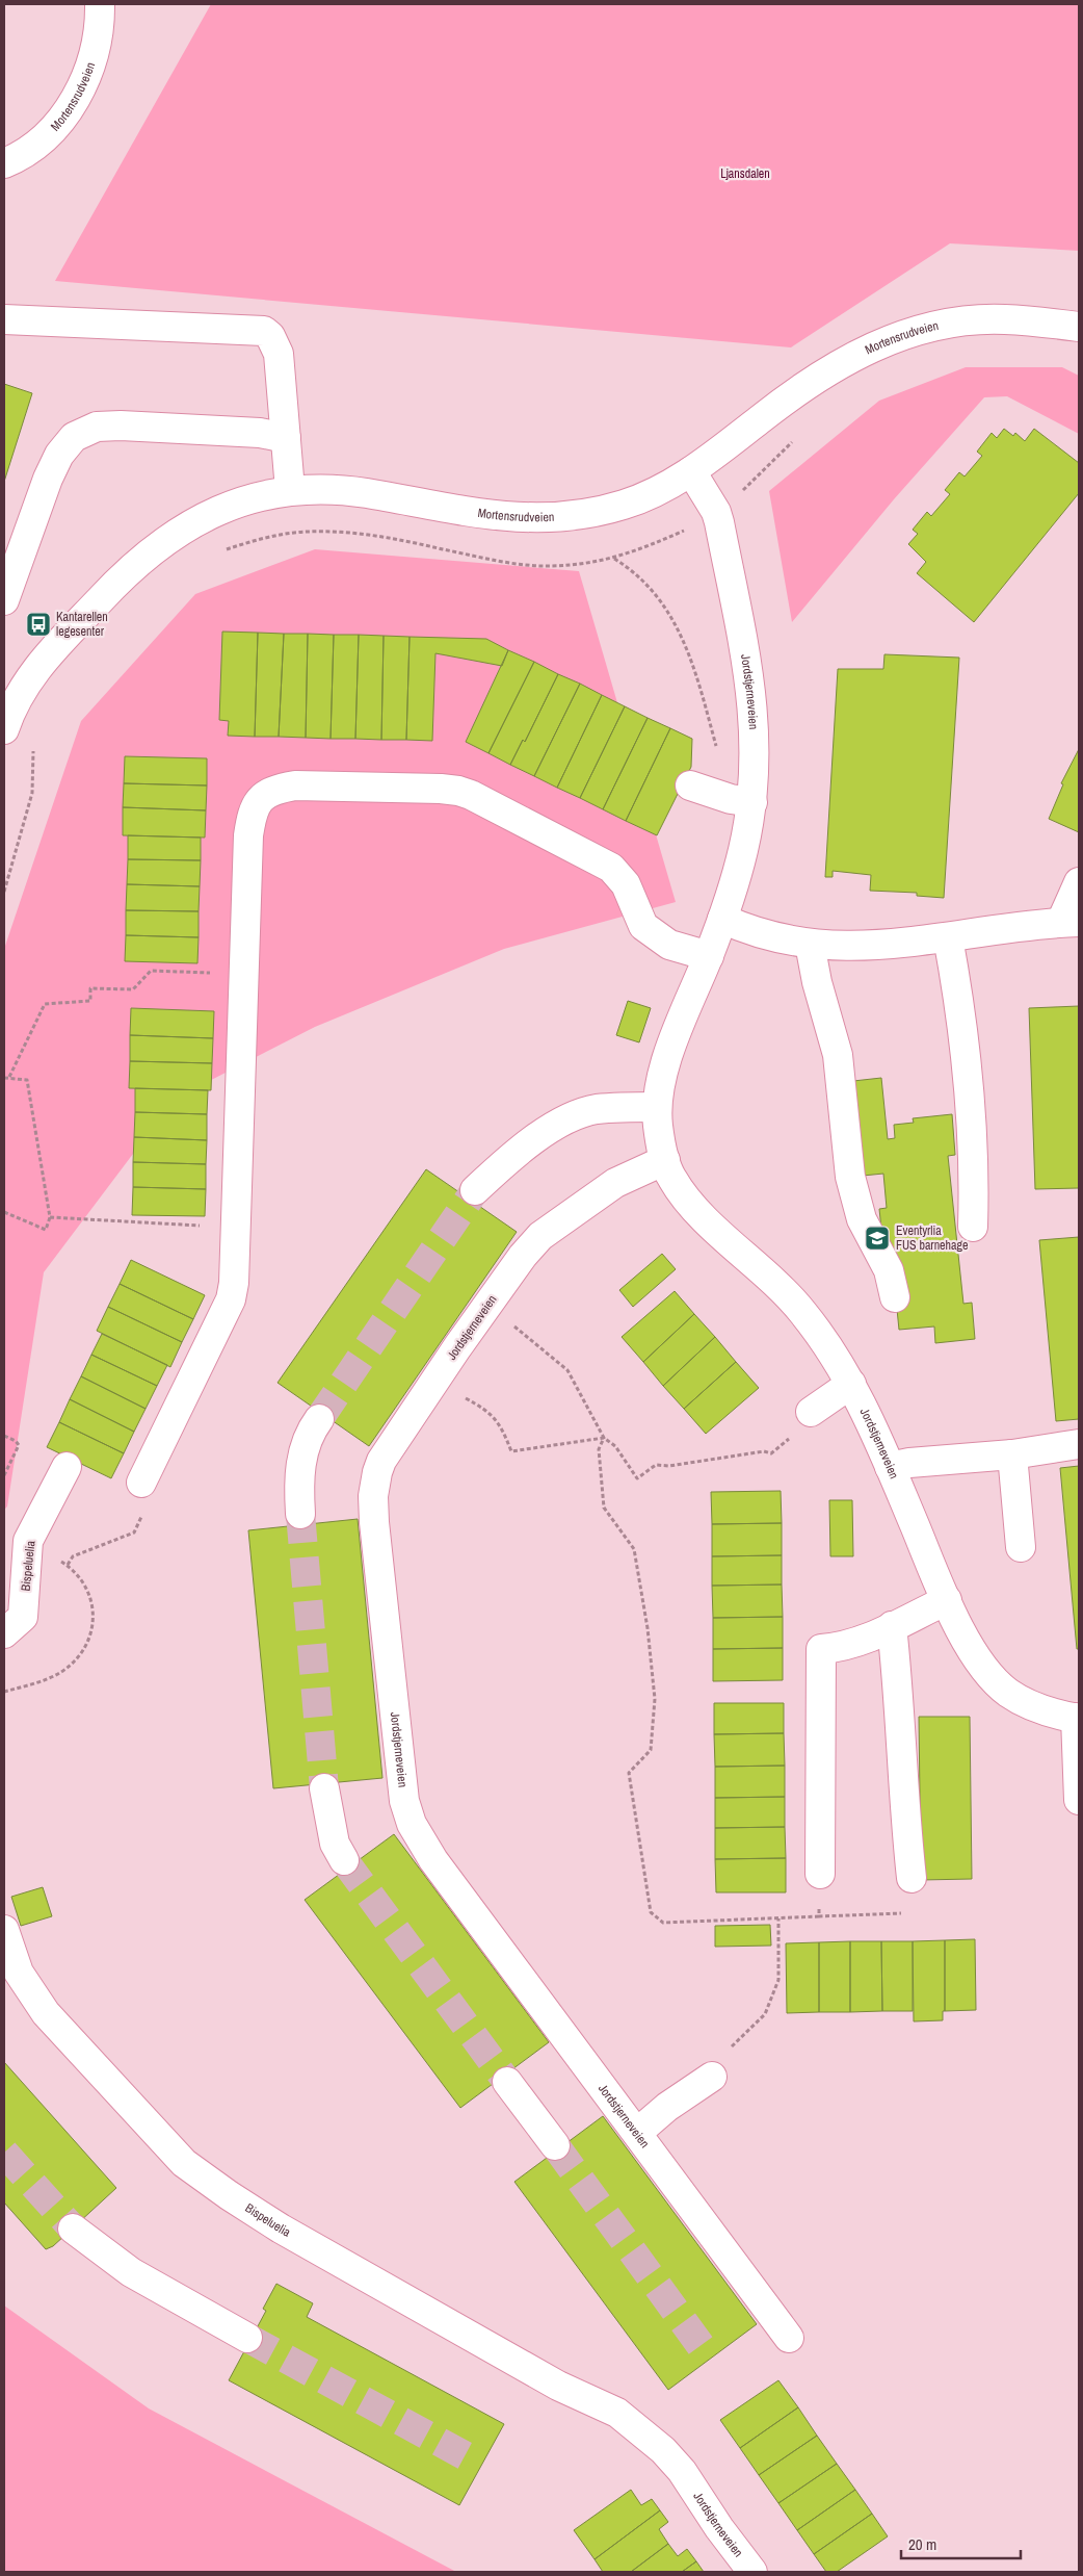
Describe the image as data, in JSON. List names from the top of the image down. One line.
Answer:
{"streets":{"street":["Mortensrudveien","Jordstjerneveien","Bispeluelia"]},"crossings":[["Mortensrudveien","Jordstjerneveien"],["Jordstjerneveien","Bispeluelia"]],"parks":["Ljansdalen"],"places":{"bus stop":["Kantarellen legesenter"],"school or university":["Eventyrlia FUS barnehage"]},"scale_bar":"20 m"}
